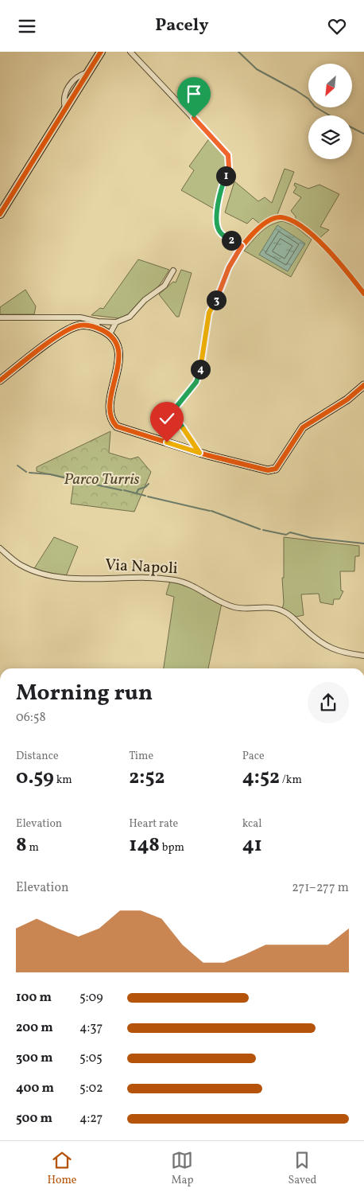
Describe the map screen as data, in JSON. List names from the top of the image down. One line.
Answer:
{"streets":{"street":["Via Napoli"]},"parks":["Parco Turris"],"north":"bottom left","page":{"header":"Pacely","pins":["1","2","3","4"],"heading":["Morning run","06:58"],"stats":[["Distance","0.59 km"],["Time","2:52"],["Pace","4:52 /km"],["Elevation","8 m"],["Heart rate","148 bpm"],["kcal","41"]],"chart":["Elevation","271–277 m"],"list":[{"name":"100 m","note":"5:09"},{"name":"200 m","note":"4:37"},{"name":"300 m","note":"5:05"},{"name":"400 m","note":"5:02"},{"name":"500 m","note":"4:27"}],"tabs":["Home","Map","Saved"]}}
